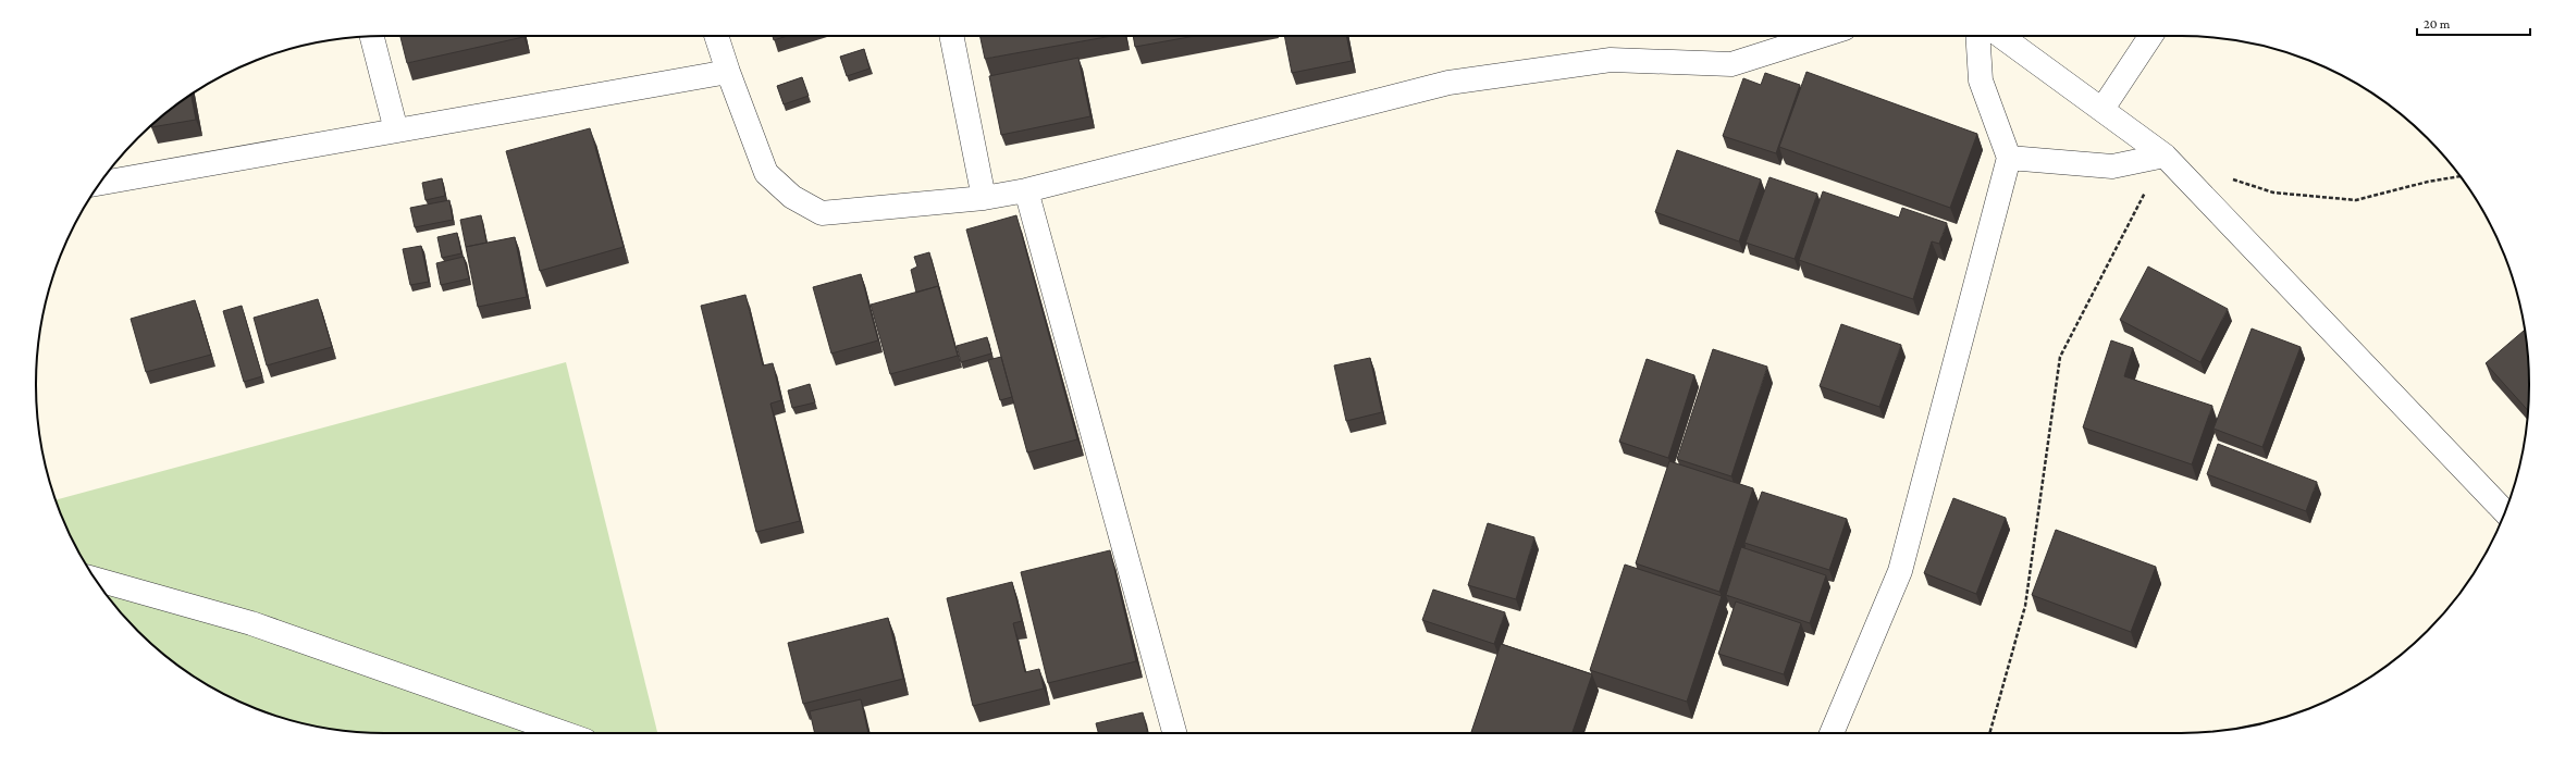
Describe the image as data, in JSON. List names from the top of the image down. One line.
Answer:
{"scale_bar":"20 m"}
